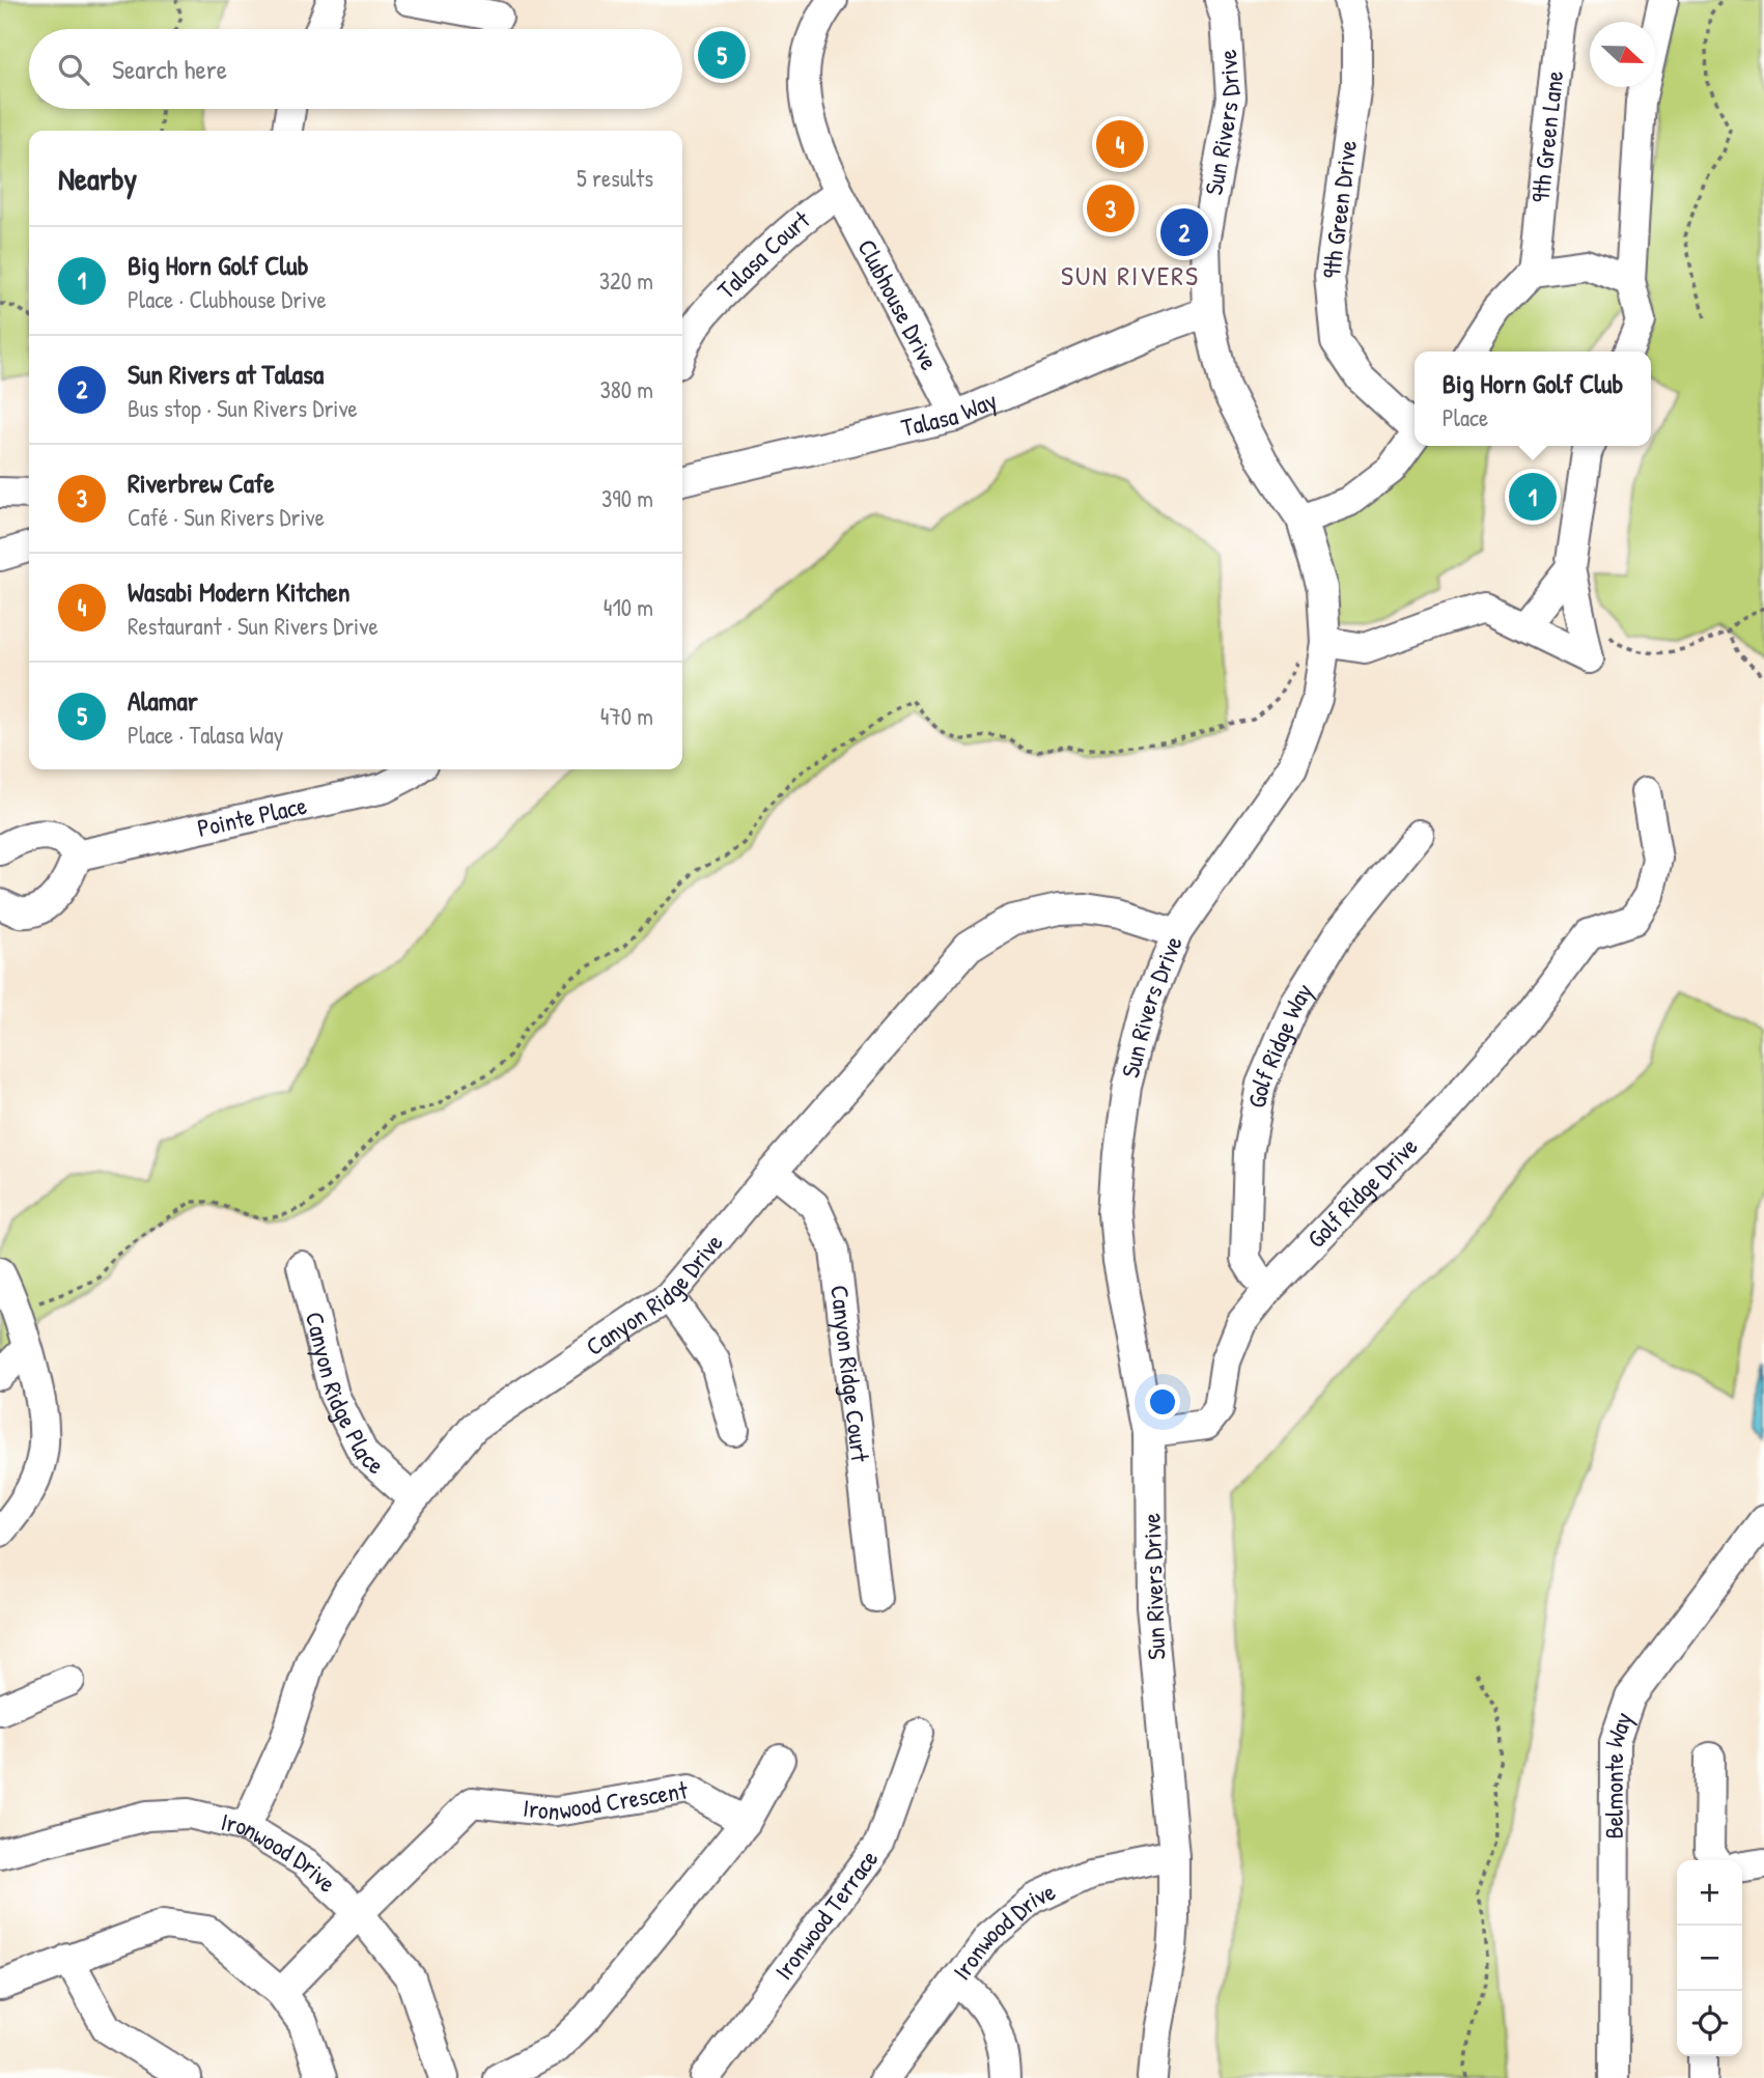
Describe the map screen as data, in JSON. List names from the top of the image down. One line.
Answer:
{"streets":{"street":["Sun Rivers Drive","9th Green Lane","9th Green Drive","Talasa Court","Clubhouse Drive","Talasa Way","Pointe Place","Golf Ridge Way","Golf Ridge Drive","Canyon Ridge Drive","Canyon Ridge Court","Canyon Ridge Place","Belmonte Way","Ironwood Crescent","Ironwood Drive","Ironwood Terrace"]},"crossings":[["Sun Rivers Drive","Talasa Way"],["Sun Rivers Drive","Golf Ridge Drive"],["Sun Rivers Drive","Canyon Ridge Drive"],["Sun Rivers Drive","Ironwood Drive"],["Talasa Court","Clubhouse Drive"],["Clubhouse Drive","Talasa Way"],["Golf Ridge Way","Golf Ridge Drive"],["Canyon Ridge Drive","Canyon Ridge Court"],["Canyon Ridge Drive","Canyon Ridge Place"],["Canyon Ridge Drive","Ironwood Drive"],["Ironwood Crescent","Ironwood Drive"]],"districts":["SUN RIVERS"],"north":"right","page":{"pins":["5","4","3","2","1"],"search":"Search here","heading":["Nearby","5 results"],"list":[{"mark":"1","name":"Big Horn Golf Club","note":"Place · Clubhouse Drive","value":"320 m"},{"mark":"2","name":"Sun Rivers at Talasa","note":"Bus stop · Sun Rivers Drive","value":"380 m"},{"mark":"3","name":"Riverbrew Cafe","note":"Café · Sun Rivers Drive","value":"390 m"},{"mark":"4","name":"Wasabi Modern Kitchen","note":"Restaurant · Sun Rivers Drive","value":"410 m"},{"mark":"5","name":"Alamar","note":"Place · Talasa Way","value":"470 m"}],"popup":["Big Horn Golf Club","Place"],"map_buttons":["+","−"]}}
